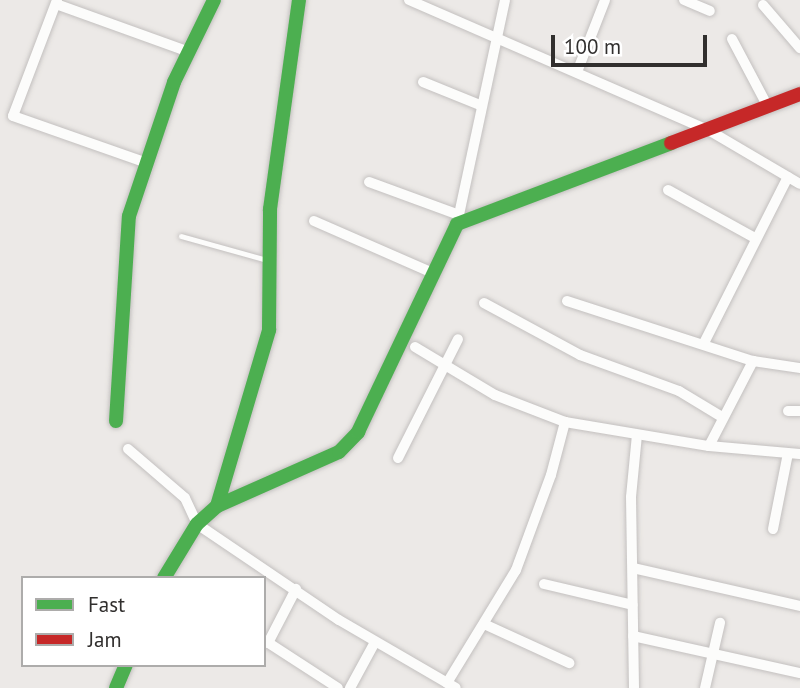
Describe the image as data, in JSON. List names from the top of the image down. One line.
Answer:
{"legend":["Fast","Jam"],"scale_bar":"100 m"}
